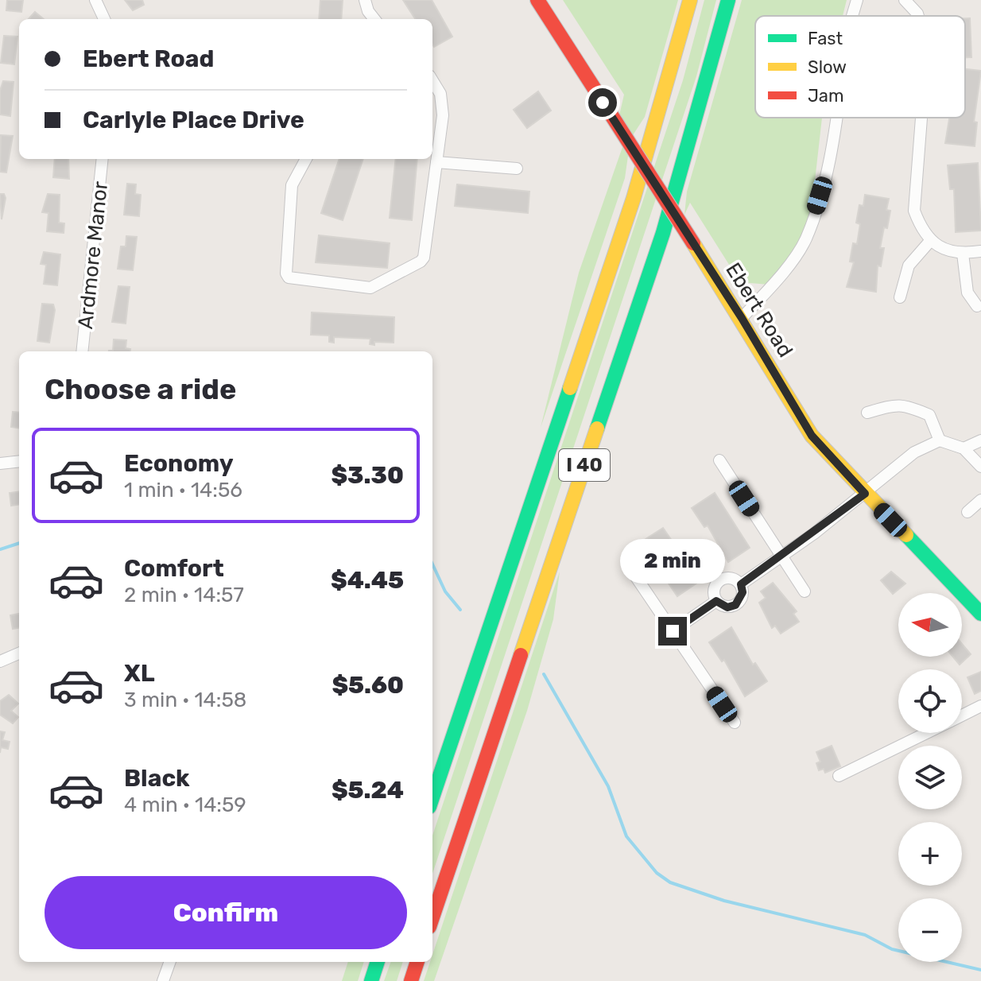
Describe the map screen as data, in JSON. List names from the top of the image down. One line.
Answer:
{"streets":{"main road":["Ebert Road","I 40"],"street":["Ardmore Manor"]},"legend":["Fast","Slow","Jam"],"north":"left","page":{"banner":["Ebert Road","Carlyle Place Drive"],"heading":"Choose a ride","list":[{"name":"Economy","note":"1 min · 14:56","value":"$3.30"},{"name":"Comfort","note":"2 min · 14:57","value":"$4.45"},{"name":"XL","note":"3 min · 14:58","value":"$5.60"},{"name":"Black","note":"4 min · 14:59","value":"$5.24"}],"bubble":"2 min","map_buttons":["+","−"],"buttons":"Confirm"}}
